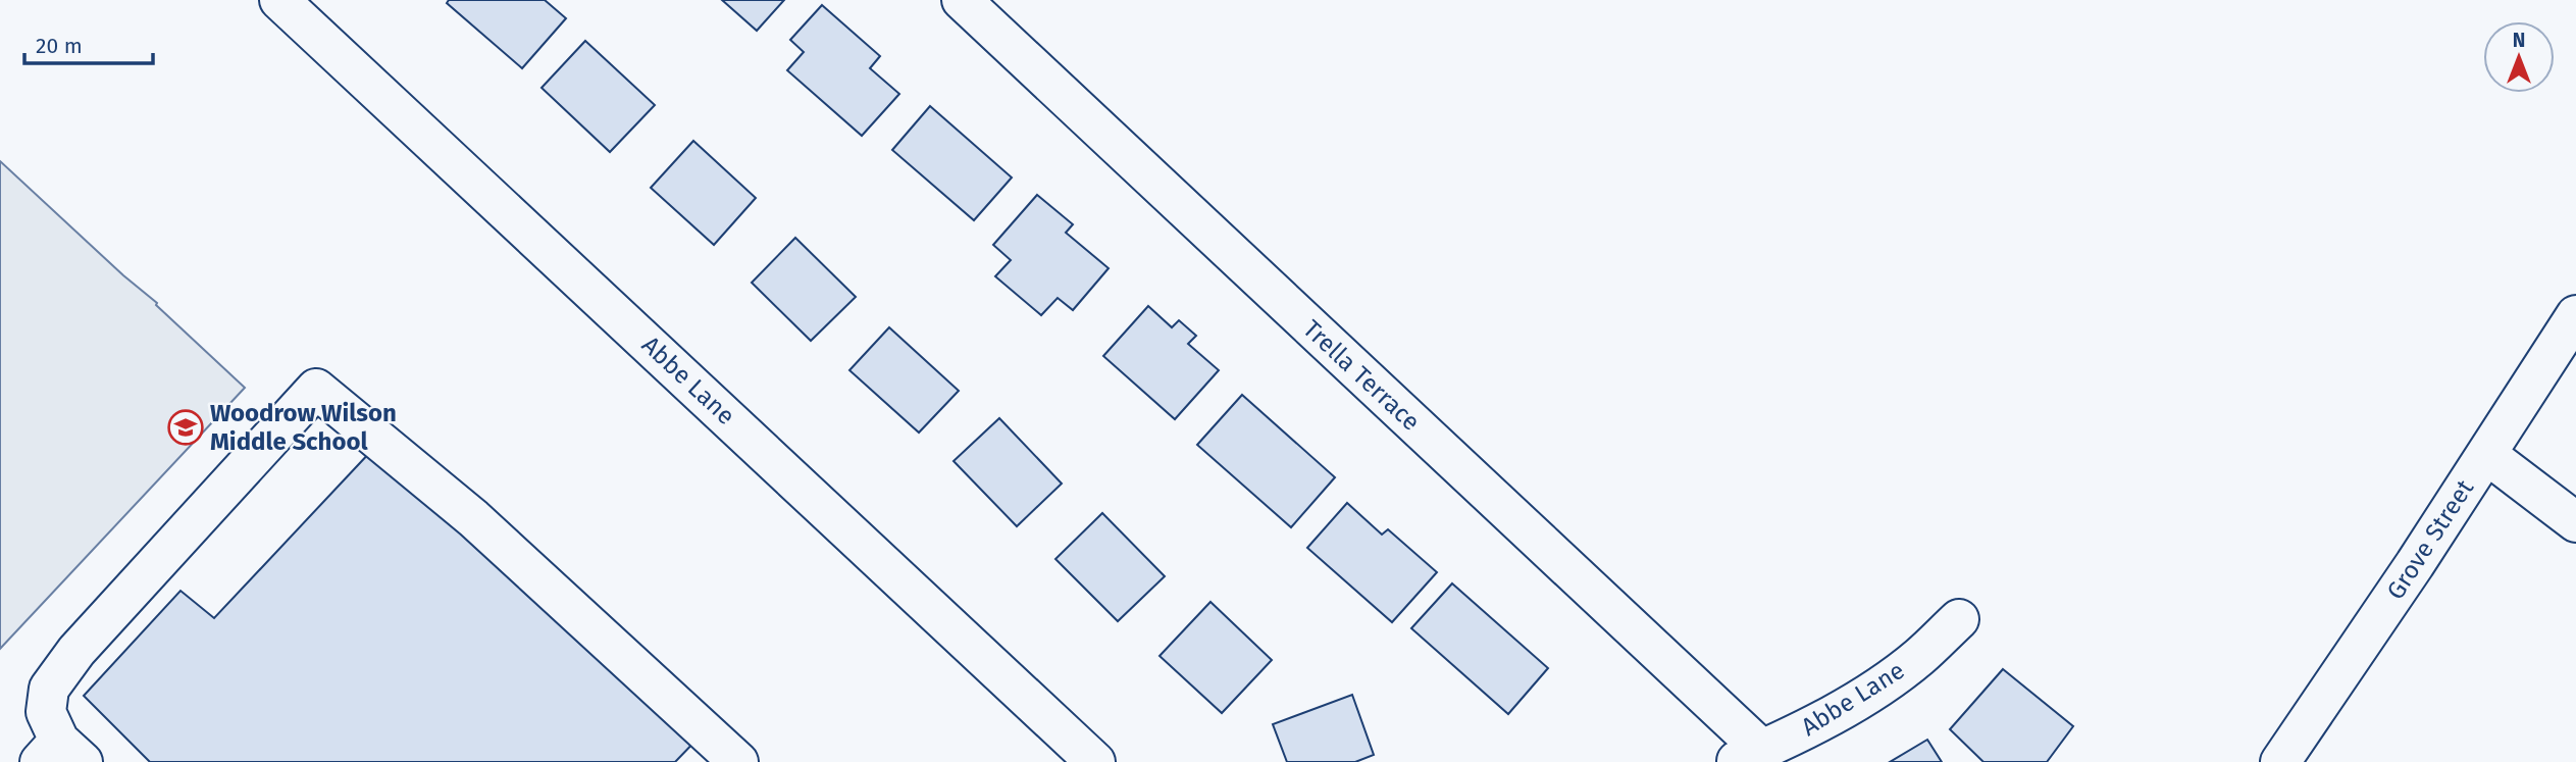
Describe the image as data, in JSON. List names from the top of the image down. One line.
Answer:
{"streets":{"street":["Trella Terrace","Abbe Lane","Grove Street"]},"crossings":[["Trella Terrace","Abbe Lane"]],"places":{"school or university":["Woodrow Wilson Middle School"]},"scale_bar":"20 m","north":"top"}
